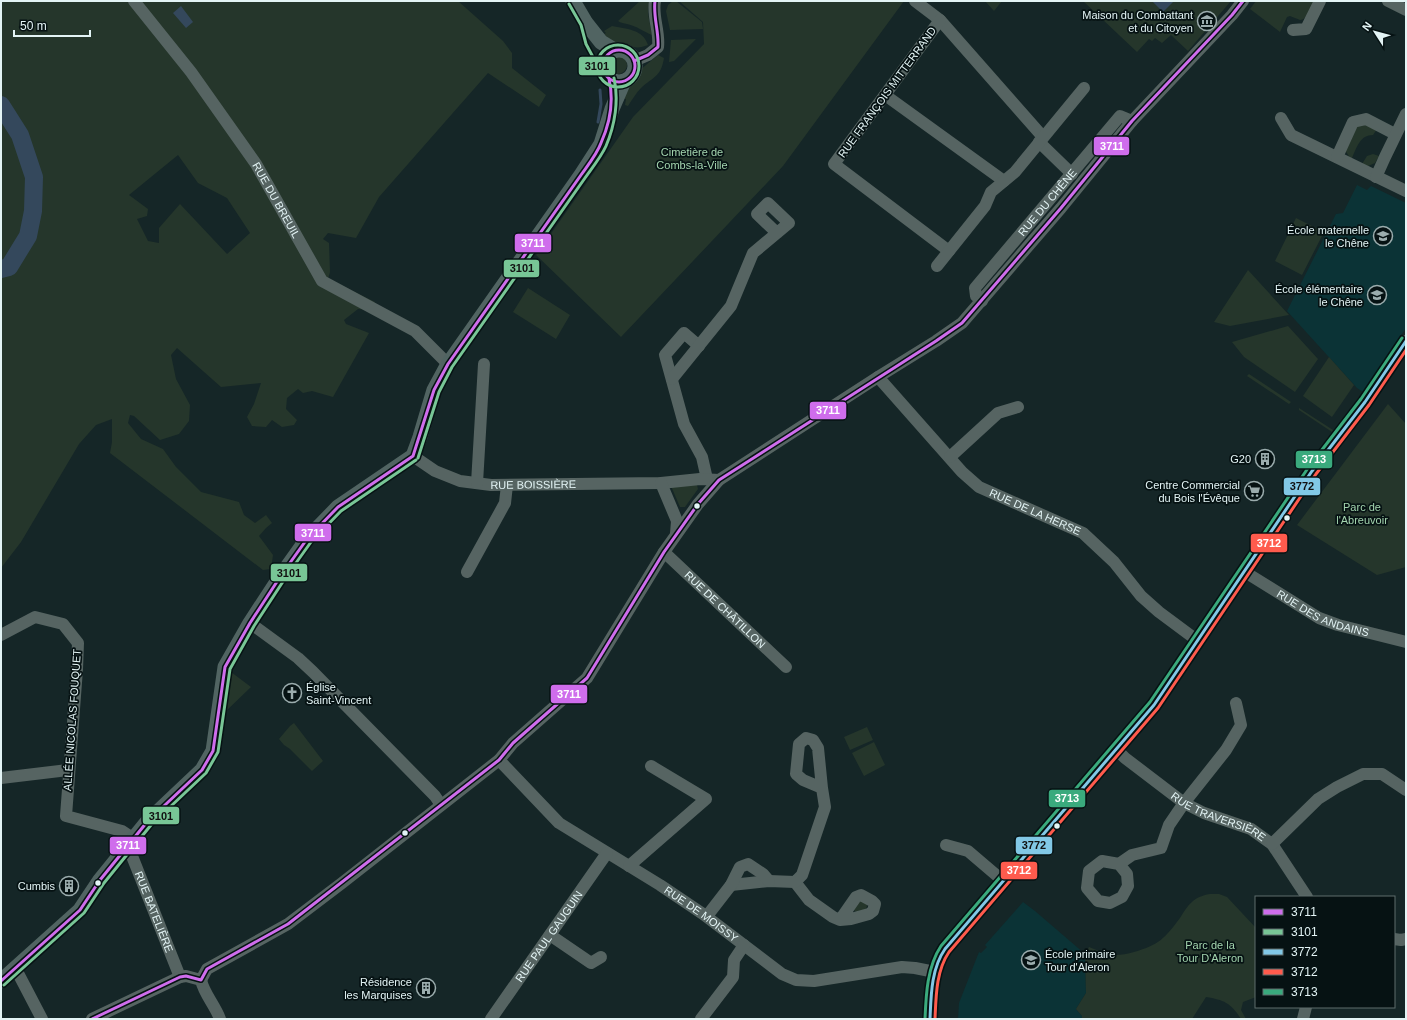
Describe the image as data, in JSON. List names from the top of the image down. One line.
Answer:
{"streets":{"street":["RUE FRANÇOIS MITTERRAND","RUE DU BREUIL","RUE DU CHÊNE","RUE BOISSIÈRE","RUE DE LA HERSE","RUE DE CHÂTILLON","RUE DES ANDAINS","ALLÉE NICOLAS FOUQUET","RUE TRAVERSIÈRE","RUE BATELIÈRE","RUE DE MOISSY","RUE PAUL GAUGUIN"]},"crossings":[["RUE FRANÇOIS MITTERRAND","RUE DU CHÊNE"],["RUE DU CHÊNE","RUE BOISSIÈRE"],["RUE DU CHÊNE","RUE DE LA HERSE"],["RUE DU CHÊNE","RUE DE CHÂTILLON"],["RUE DU CHÊNE","RUE DE MOISSY"],["ALLÉE NICOLAS FOUQUET","RUE BATELIÈRE"],["RUE DE MOISSY","RUE PAUL GAUGUIN"]],"parks":["Cimetière de Combs-la-Ville","Parc de l'Abreuvoir","Parc de la Tour D'Aleron"],"places":{"museum":["Maison du Combattant et du Citoyen"],"school or university":["École maternelle le Chêne","École élémentaire le Chêne","École primaire Tour d'Aleron"],"building":["G20","Cumbis","Résidence les Marquises"],"supermarket":["Centre Commercial du Bois l'Évêque"],"church":["Église Saint-Vincent"]},"lines":["transit line 3711","transit line 3101","transit line 3713","transit line 3772","transit line 3712"],"legend":["3711","3101","3772","3712","3713"],"scale_bar":"50 m","north":"top left"}
